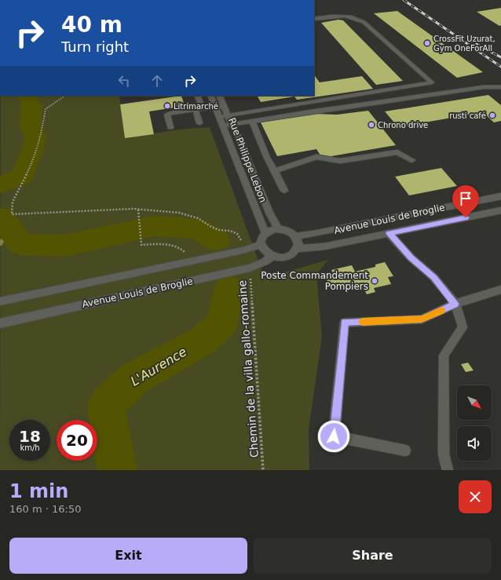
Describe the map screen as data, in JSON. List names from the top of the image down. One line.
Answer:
{"streets":{"main road":["Rue Philippe Lebon","Avenue Louis de Broglie"],"path":["Chemin de la villa gallo-romaine"]},"crossings":[["Rue Philippe Lebon","Avenue Louis de Broglie"],["Avenue Louis de Broglie","Chemin de la villa gallo-romaine"]],"water":["L'Aurence"],"places":["CrossFit Uzurat, Gym OneForAll","Litrimarché","rusti café","Chrono drive","Poste Commandement Pompiers"],"north":"bottom right","page":{"turn":["40 m","Turn right"],"speed":"18 km/h","limit":"20","heading":["1 min","160 m · 16:50"],"buttons":["Exit","Share"]}}
